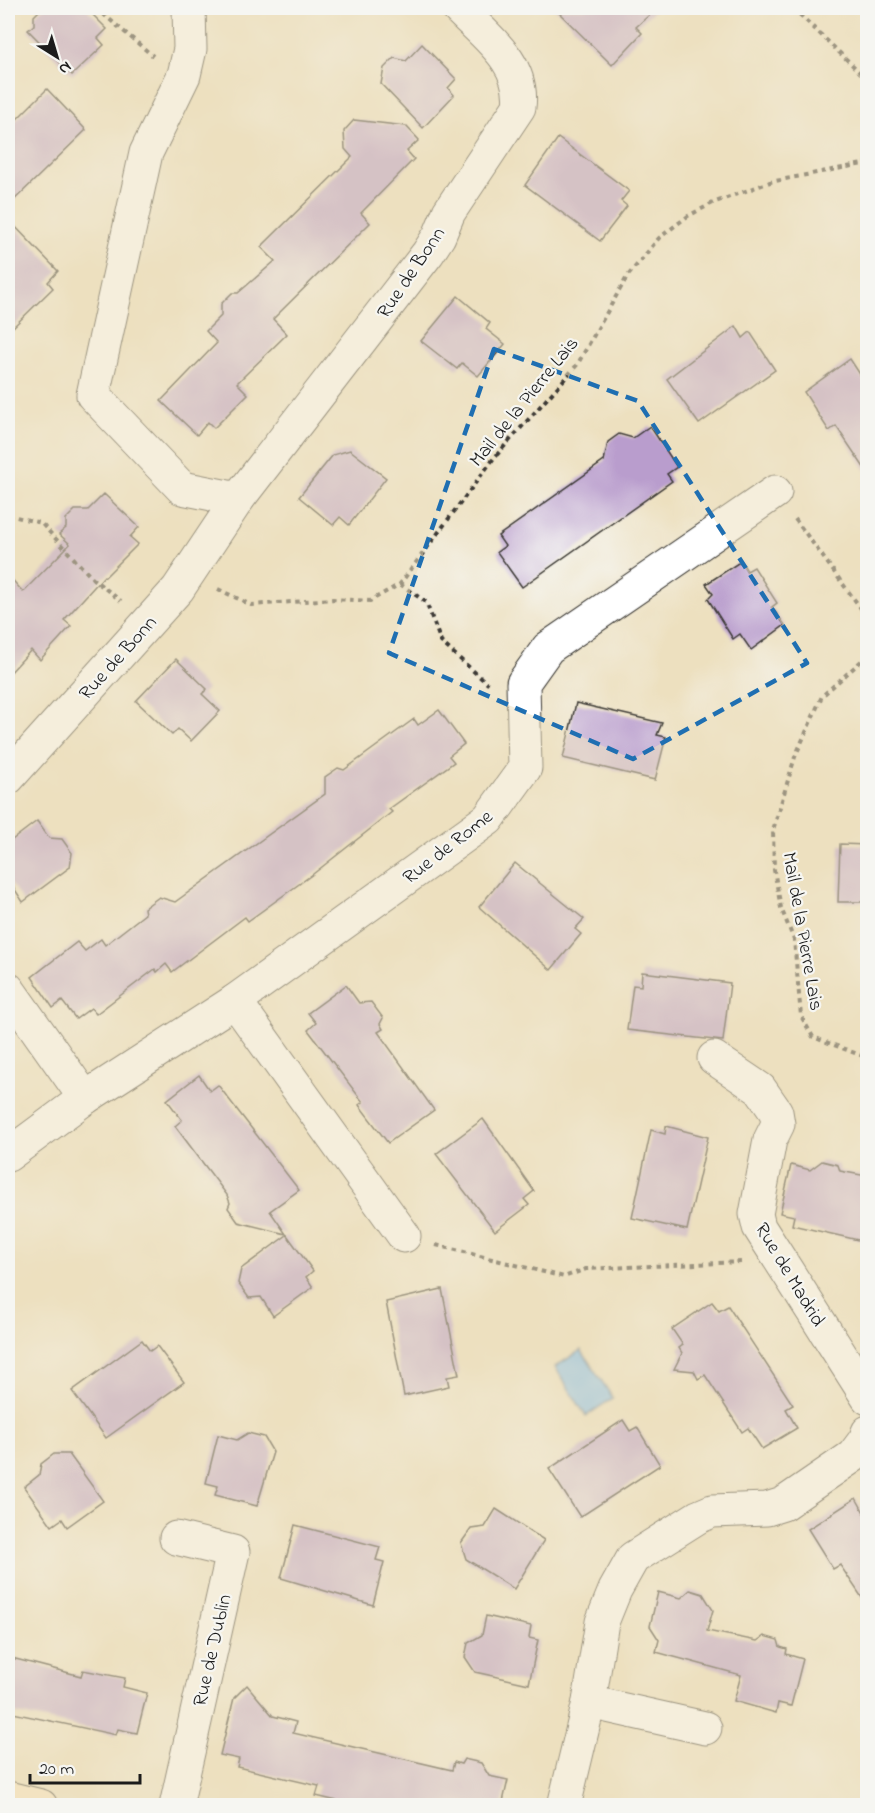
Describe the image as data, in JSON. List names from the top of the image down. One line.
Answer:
{"streets":{"street":["Rue de Bonn","Rue de Rome","Rue de Madrid","Rue de Dublin"],"path":["Mail de la Pierre Lais"]},"crossings":[["Rue de Bonn","Mail de la Pierre Lais"]],"scale_bar":"20 m","north":"bottom right"}
